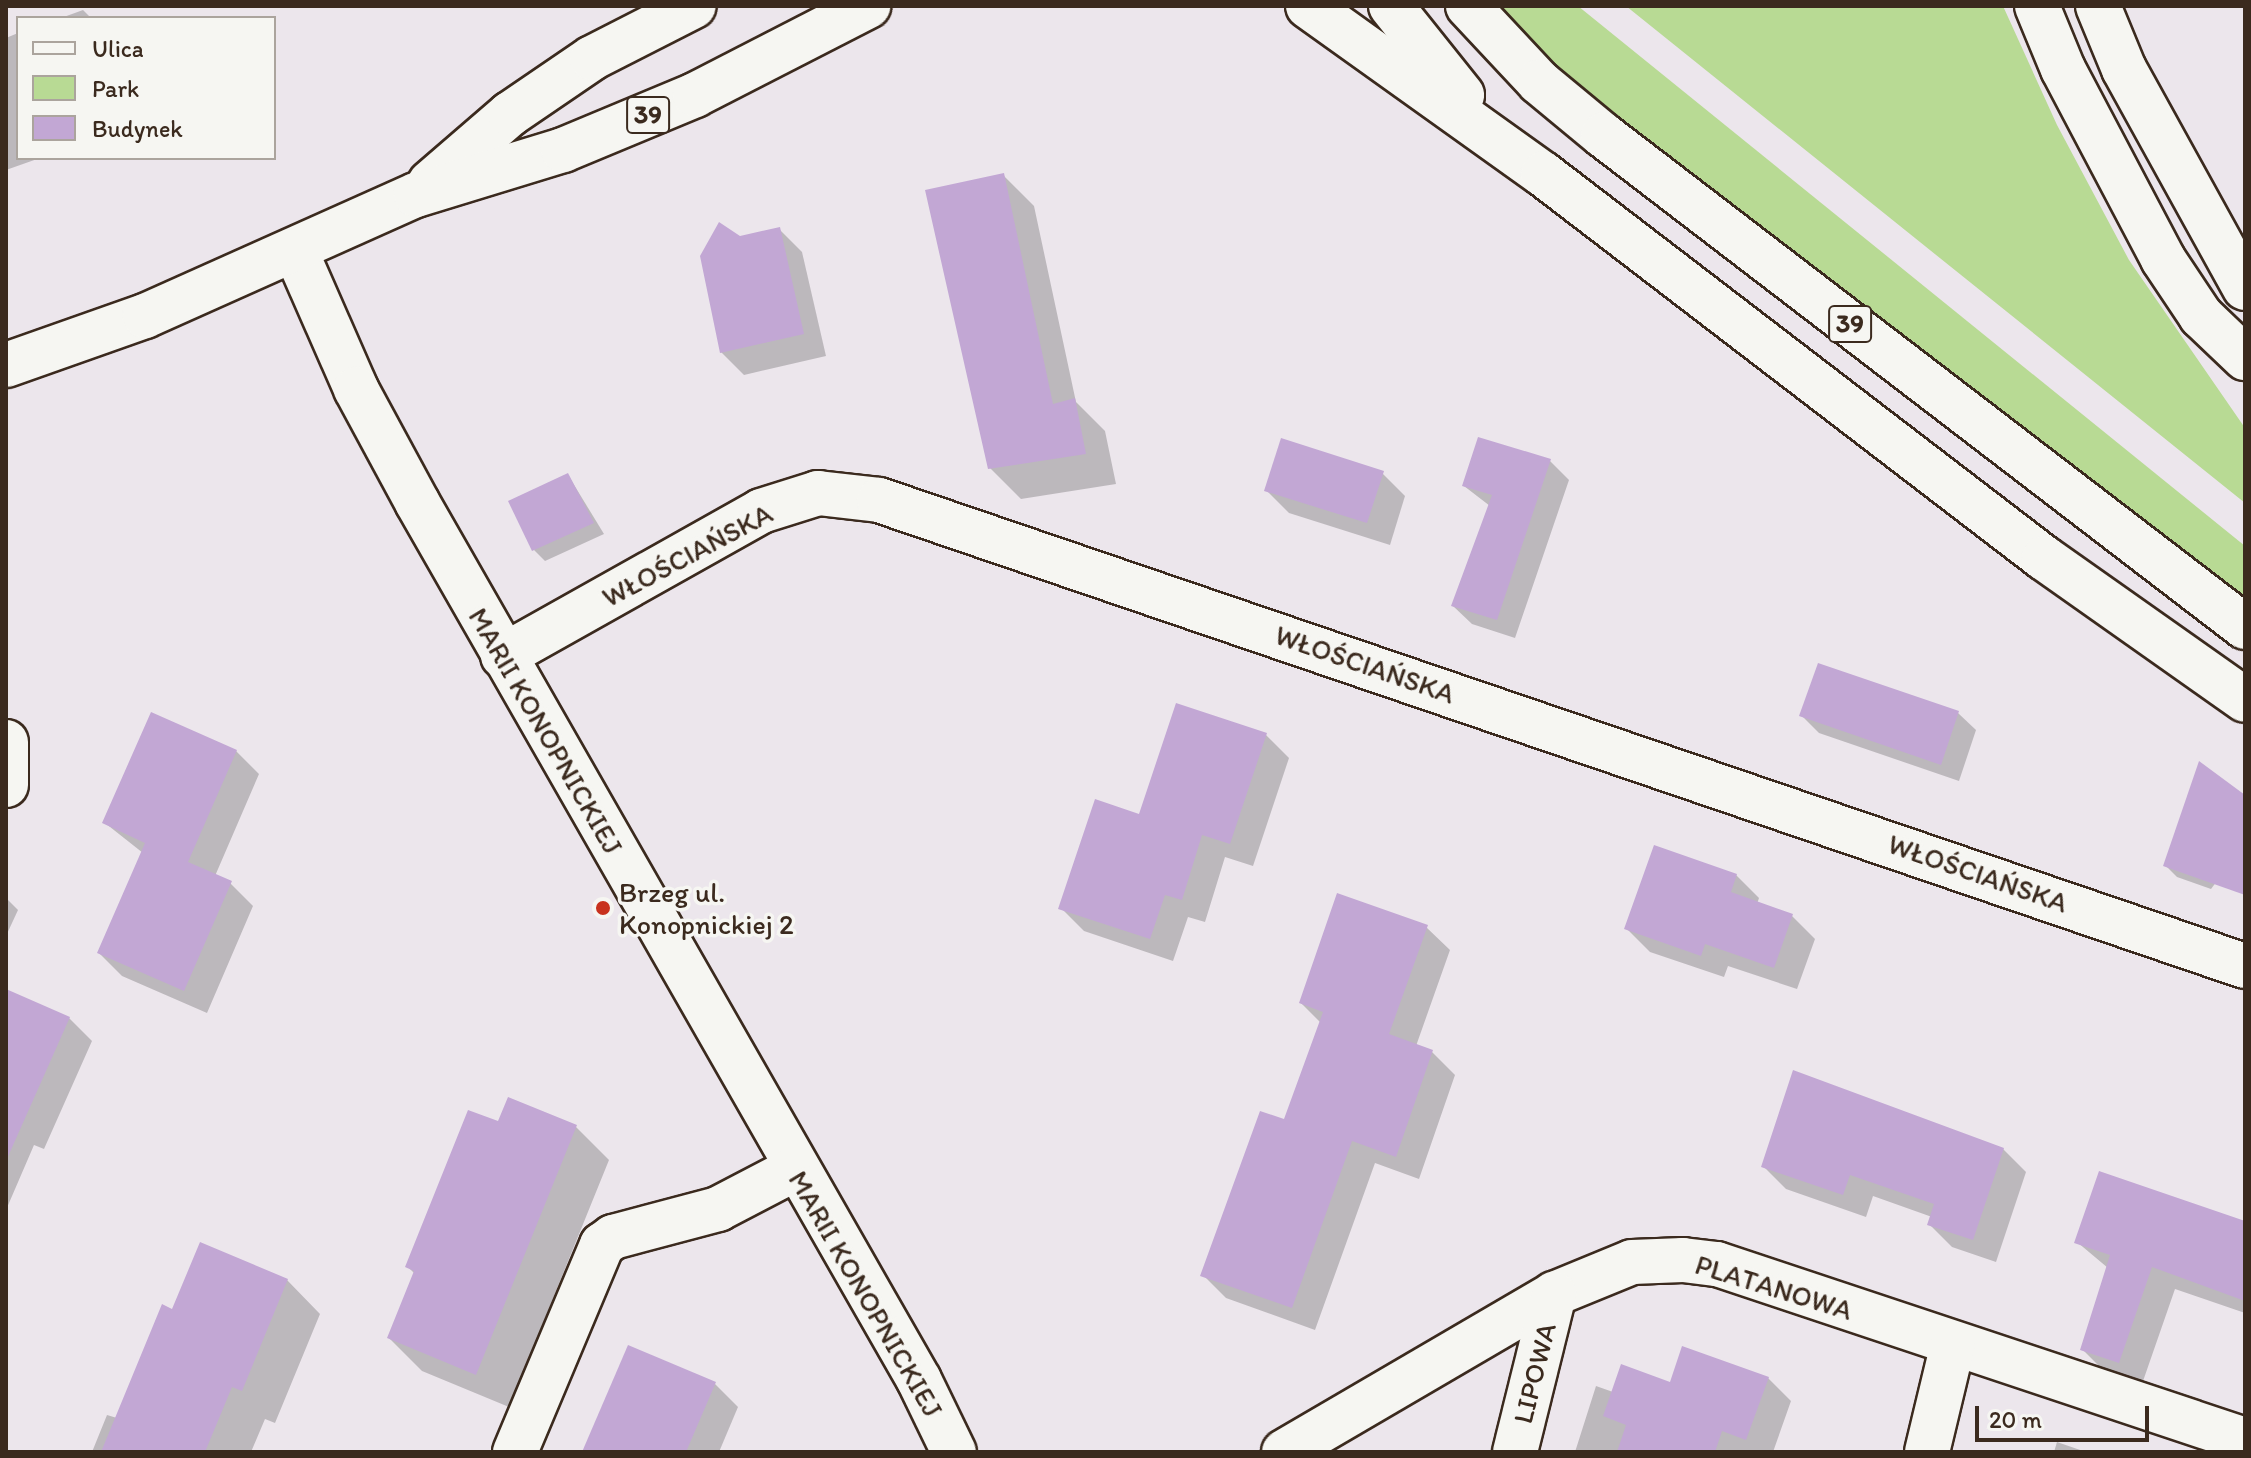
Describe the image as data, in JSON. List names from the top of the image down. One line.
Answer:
{"streets":{"street":["39","WŁOŚCIAŃSKA","MARII KONOPNICKIEJ","PLATANOWA","LIPOWA"]},"crossings":[["39","MARII KONOPNICKIEJ"],["WŁOŚCIAŃSKA","MARII KONOPNICKIEJ"],["PLATANOWA","LIPOWA"]],"places":["Brzeg ul. Konopnickiej 2"],"legend":["Ulica","Park","Budynek"],"scale_bar":"20 m"}
